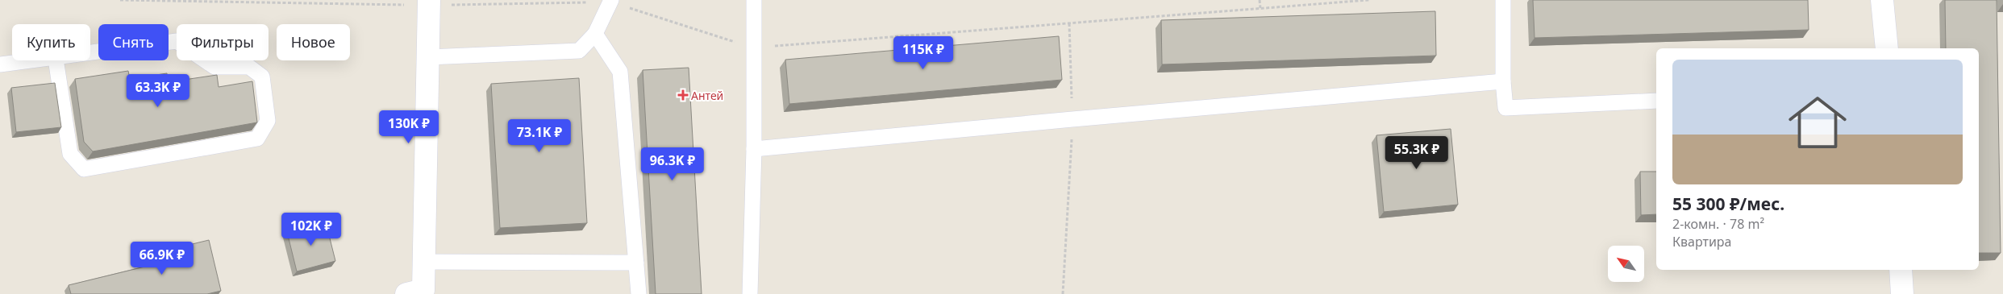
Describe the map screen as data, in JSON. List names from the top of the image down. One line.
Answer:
{"places":{"health":["Антей"]},"north":"top left","page":{"chip":["Купить","Снять","Фильтры","Новое"],"price":["115K ₽","63.3K ₽","130K ₽","73.1K ₽","55.3K ₽","96.3K ₽","102K ₽","66.9K ₽"],"list":[{"name":"55 300 ₽/мес.","note":"2-комн. · 78 m² · Квартира"}]}}
